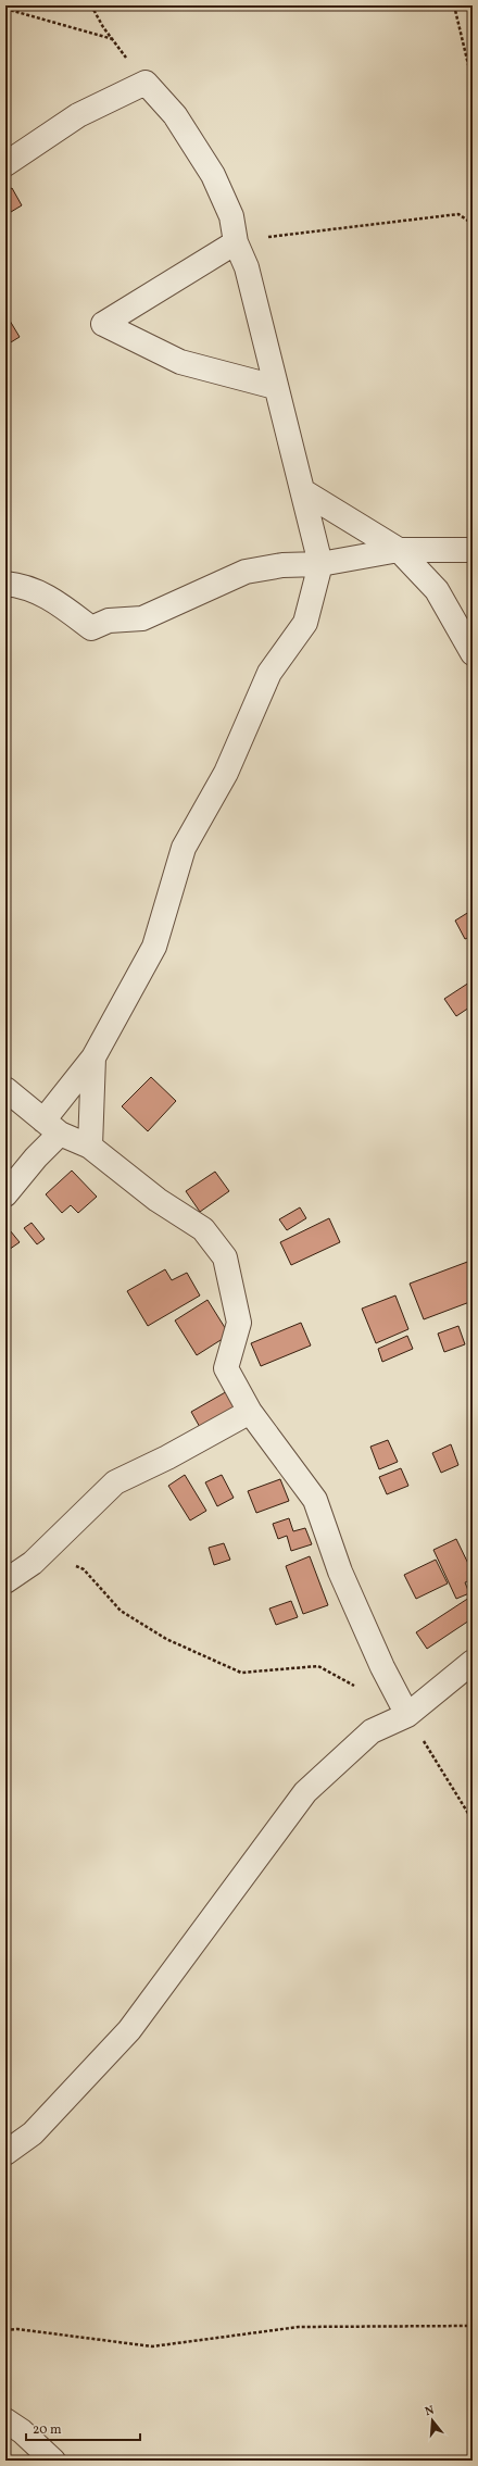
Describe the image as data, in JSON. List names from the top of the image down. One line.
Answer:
{"scale_bar":"20 m","north":"top"}
